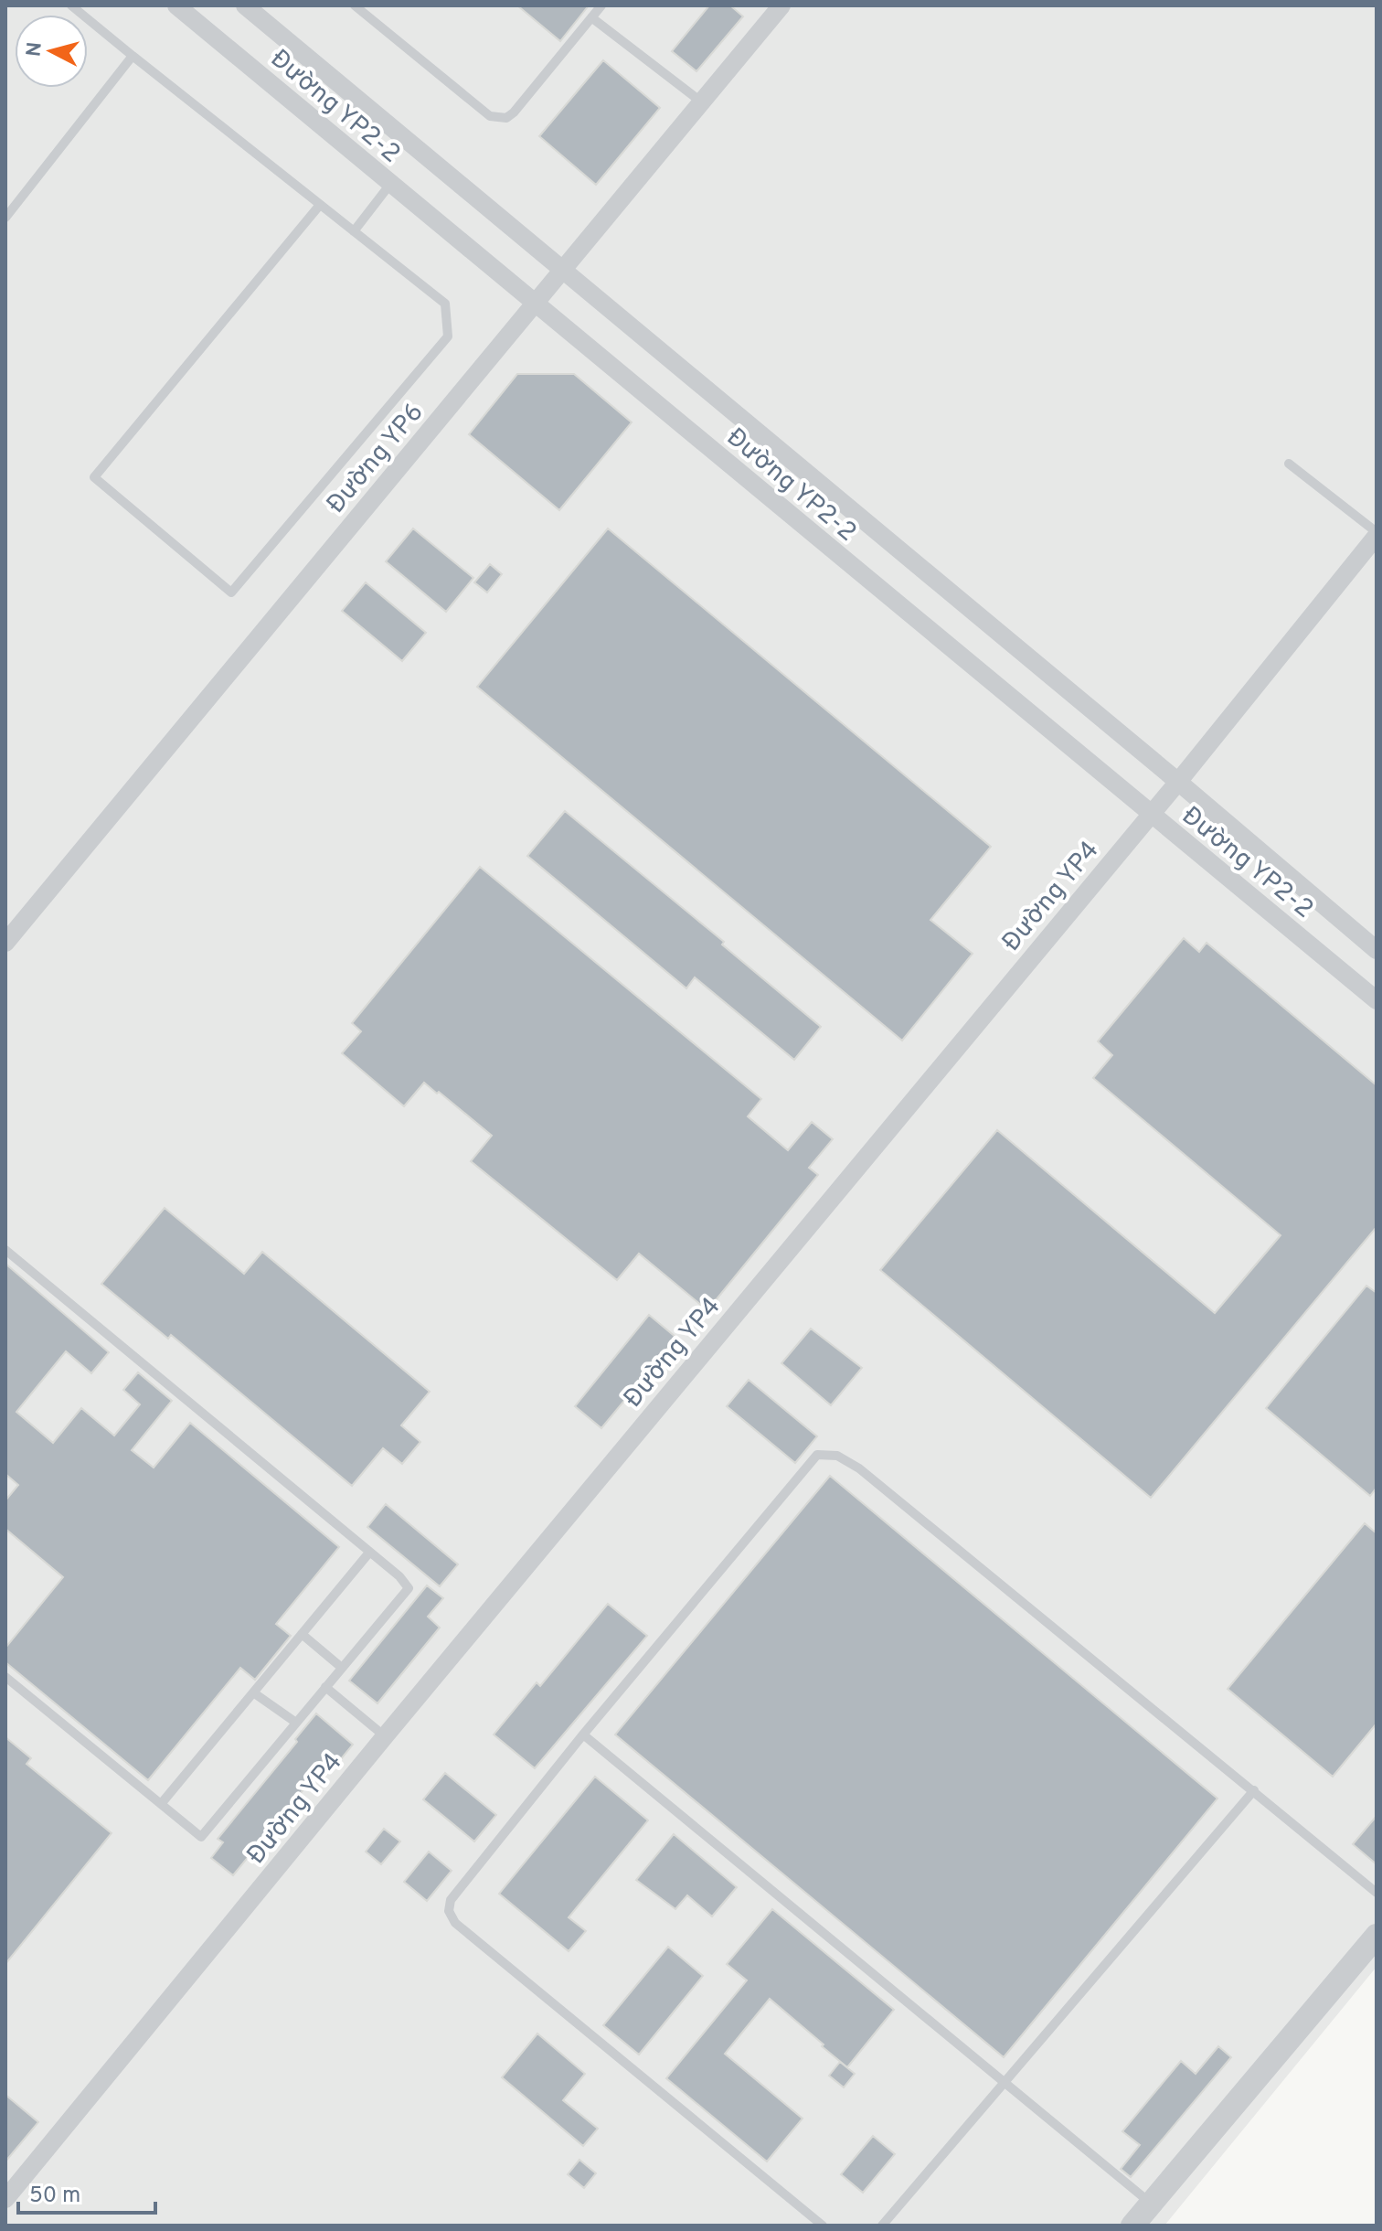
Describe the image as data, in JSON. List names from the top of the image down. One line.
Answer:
{"streets":{"street":["Đường YP2-2","Đường YP6","Đường YP4"]},"crossings":[["Đường YP2-2","Đường YP6"],["Đường YP2-2","Đường YP4"]],"scale_bar":"50 m","north":"left"}
